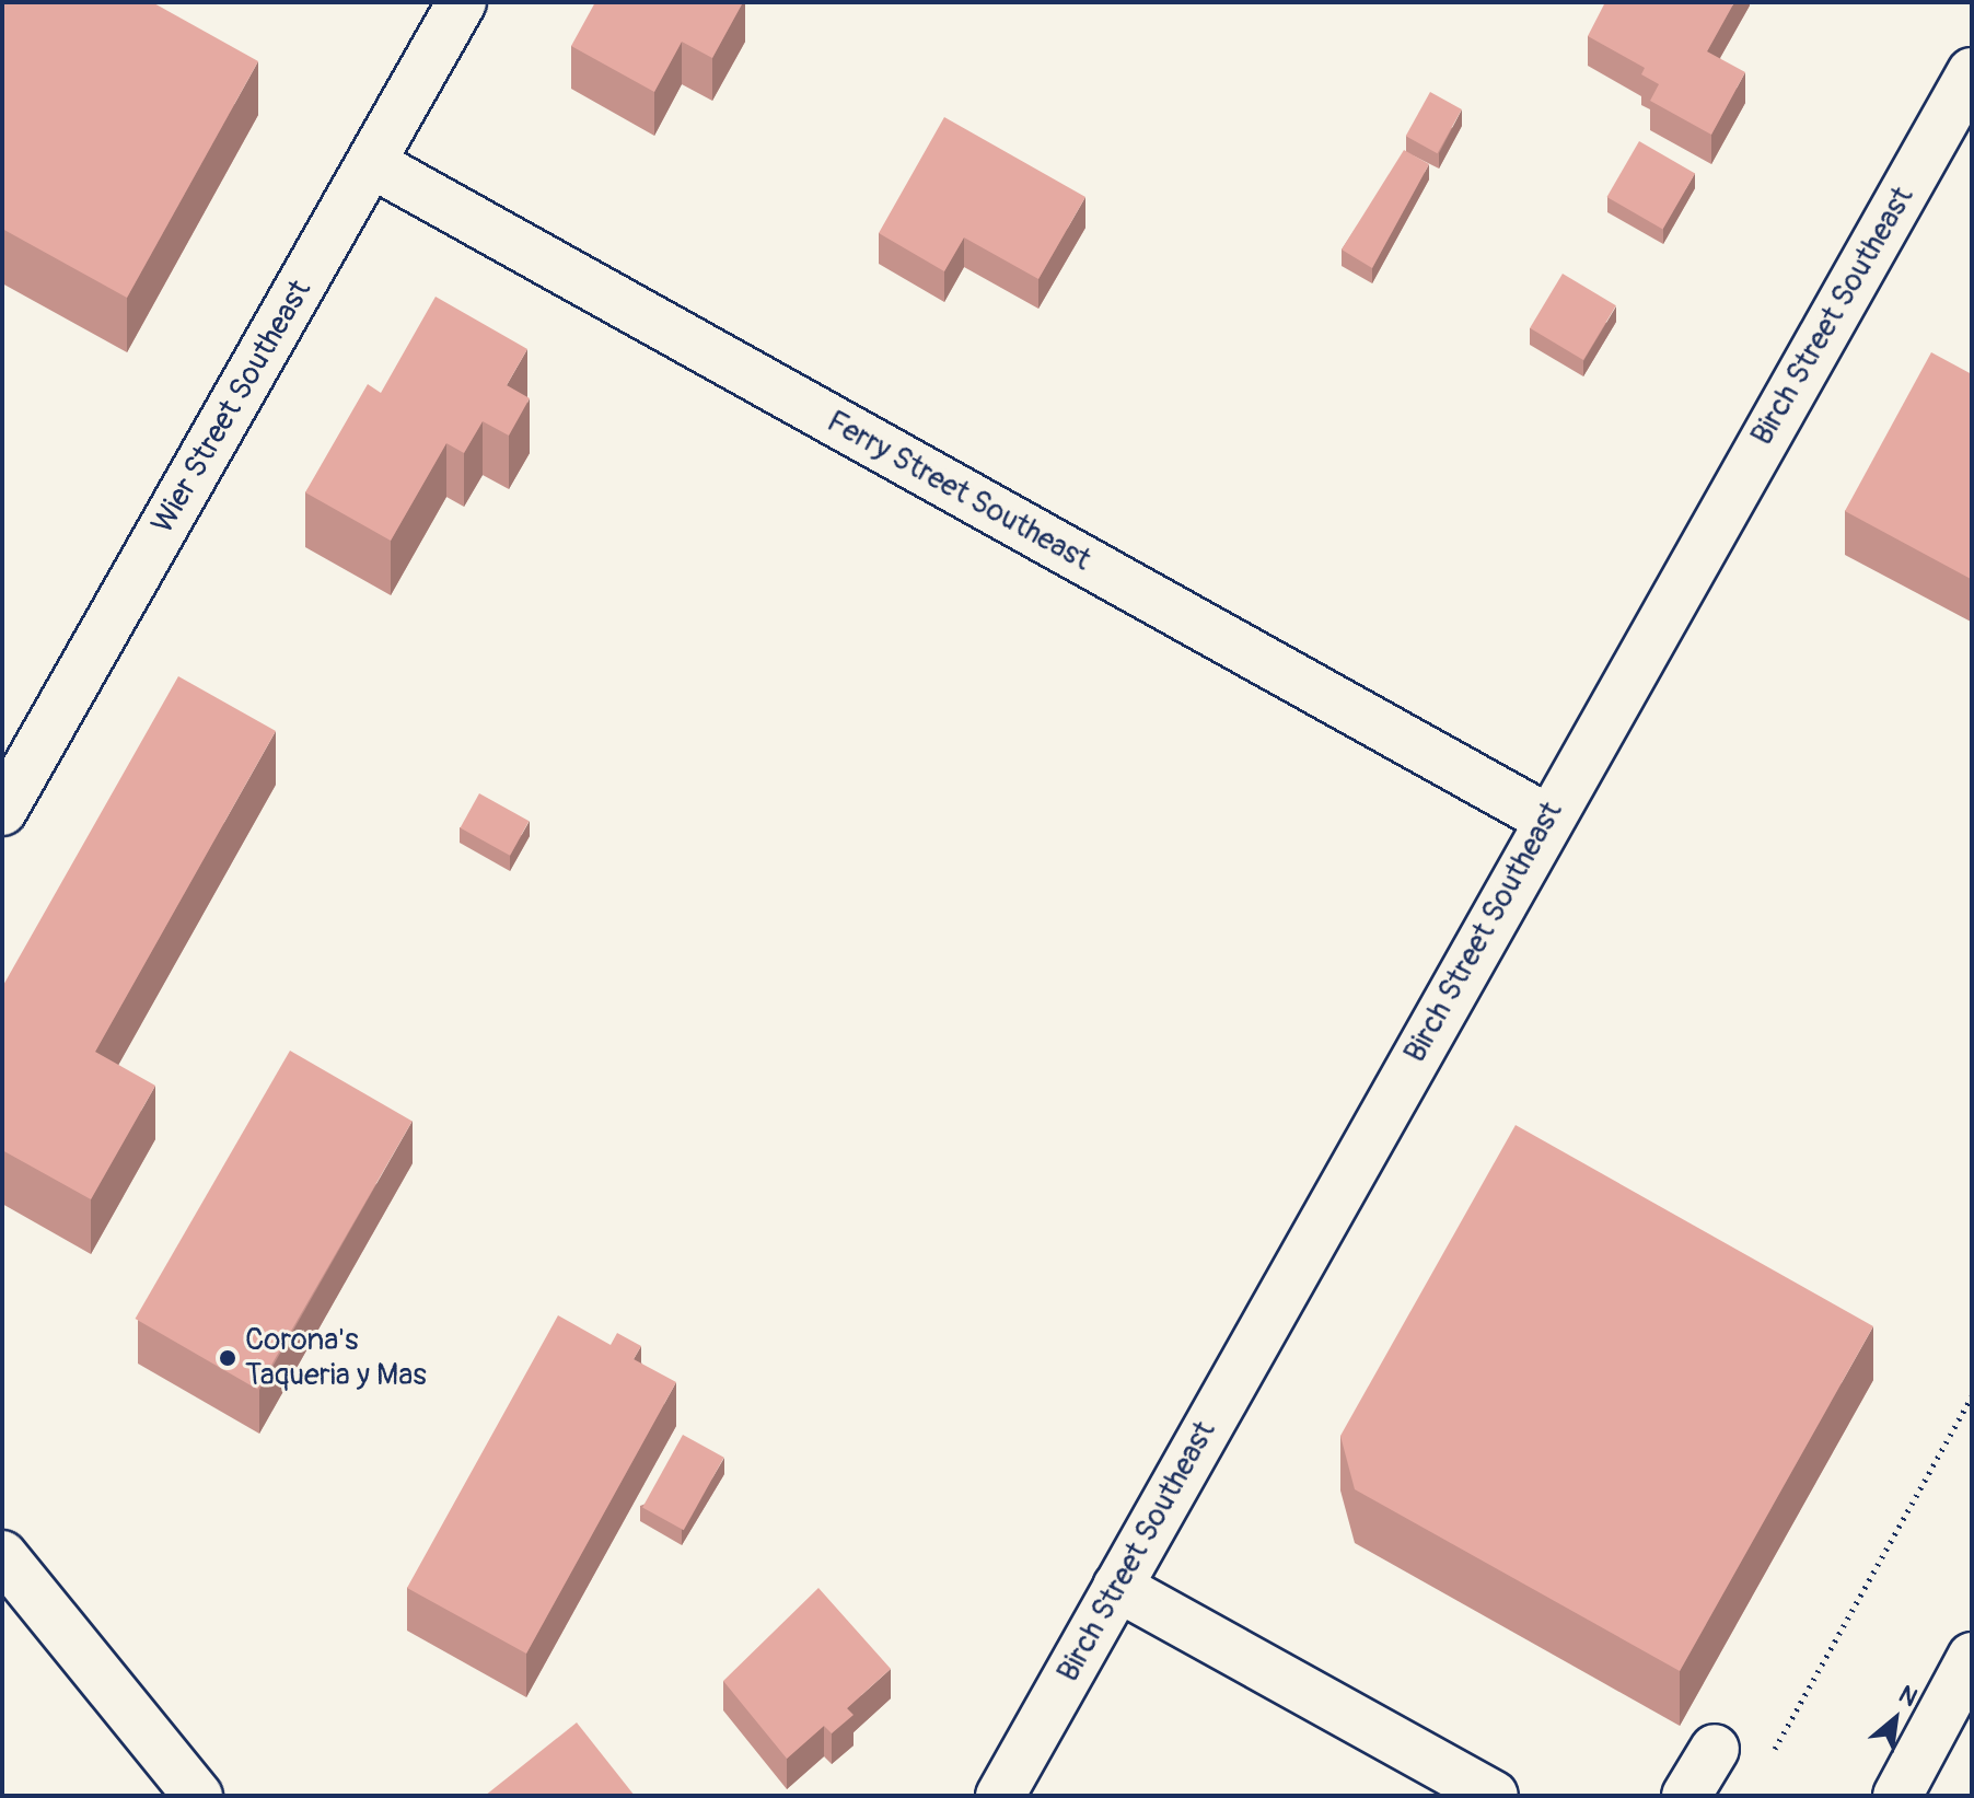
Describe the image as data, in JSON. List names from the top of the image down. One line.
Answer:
{"streets":{"street":["Birch Street Southeast","Wier Street Southeast","Ferry Street Southeast"]},"crossings":[["Birch Street Southeast","Ferry Street Southeast"],["Wier Street Southeast","Ferry Street Southeast"]],"places":["Corona's Taqueria y Mas"],"north":"top right"}
